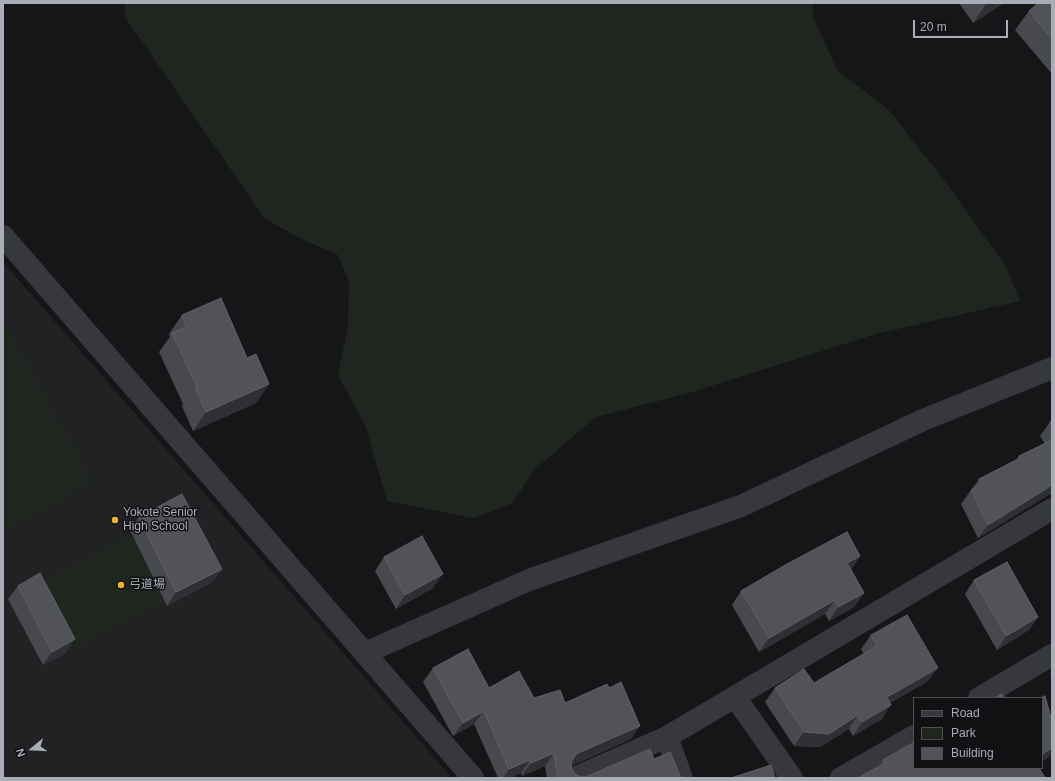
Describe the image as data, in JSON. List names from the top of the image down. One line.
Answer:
{"places":["Yokote Senior High School","弓道場"],"legend":["Road","Park","Building"],"scale_bar":"20 m","north":"left"}
